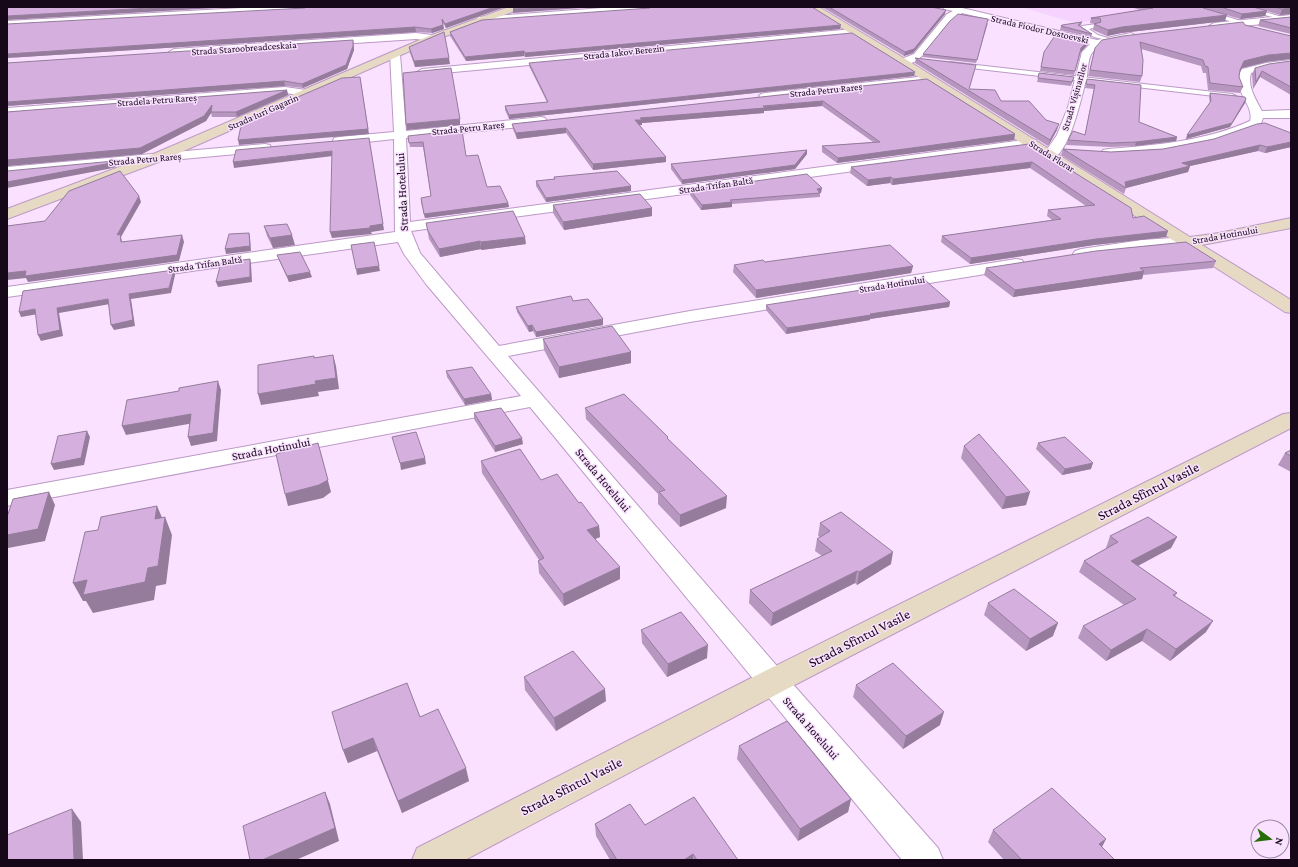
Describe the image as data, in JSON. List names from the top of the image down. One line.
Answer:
{"streets":{"street":["Strada Fiodor Dostoevski","Strada Staroobreadceskaia","Strada Iakov Berezin","Strada Petru Rareș","Strada Vișinarilor","Stradela Petru Rareș","Strada Iuri Gagarin","Strada Florar","Strada Trifan Baltă","Strada Hotelului","Strada Hotinului","Strada Sfîntul Vasile"]},"crossings":[["Strada Fiodor Dostoevski","Strada Vișinarilor"],["Strada Staroobreadceskaia","Strada Iuri Gagarin"],["Strada Iakov Berezin","Strada Iuri Gagarin"],["Strada Iakov Berezin","Strada Florar"],["Strada Iakov Berezin","Strada Hotelului"],["Strada Petru Rareș","Strada Iuri Gagarin"],["Strada Petru Rareș","Strada Florar"],["Strada Petru Rareș","Strada Hotelului"],["Strada Vișinarilor","Strada Florar"],["Stradela Petru Rareș","Strada Iuri Gagarin"],["Strada Iuri Gagarin","Strada Hotelului"],["Strada Florar","Strada Trifan Baltă"],["Strada Florar","Strada Hotinului"],["Strada Trifan Baltă","Strada Hotelului"],["Strada Hotelului","Strada Hotinului"],["Strada Hotelului","Strada Sfîntul Vasile"]],"north":"right"}
